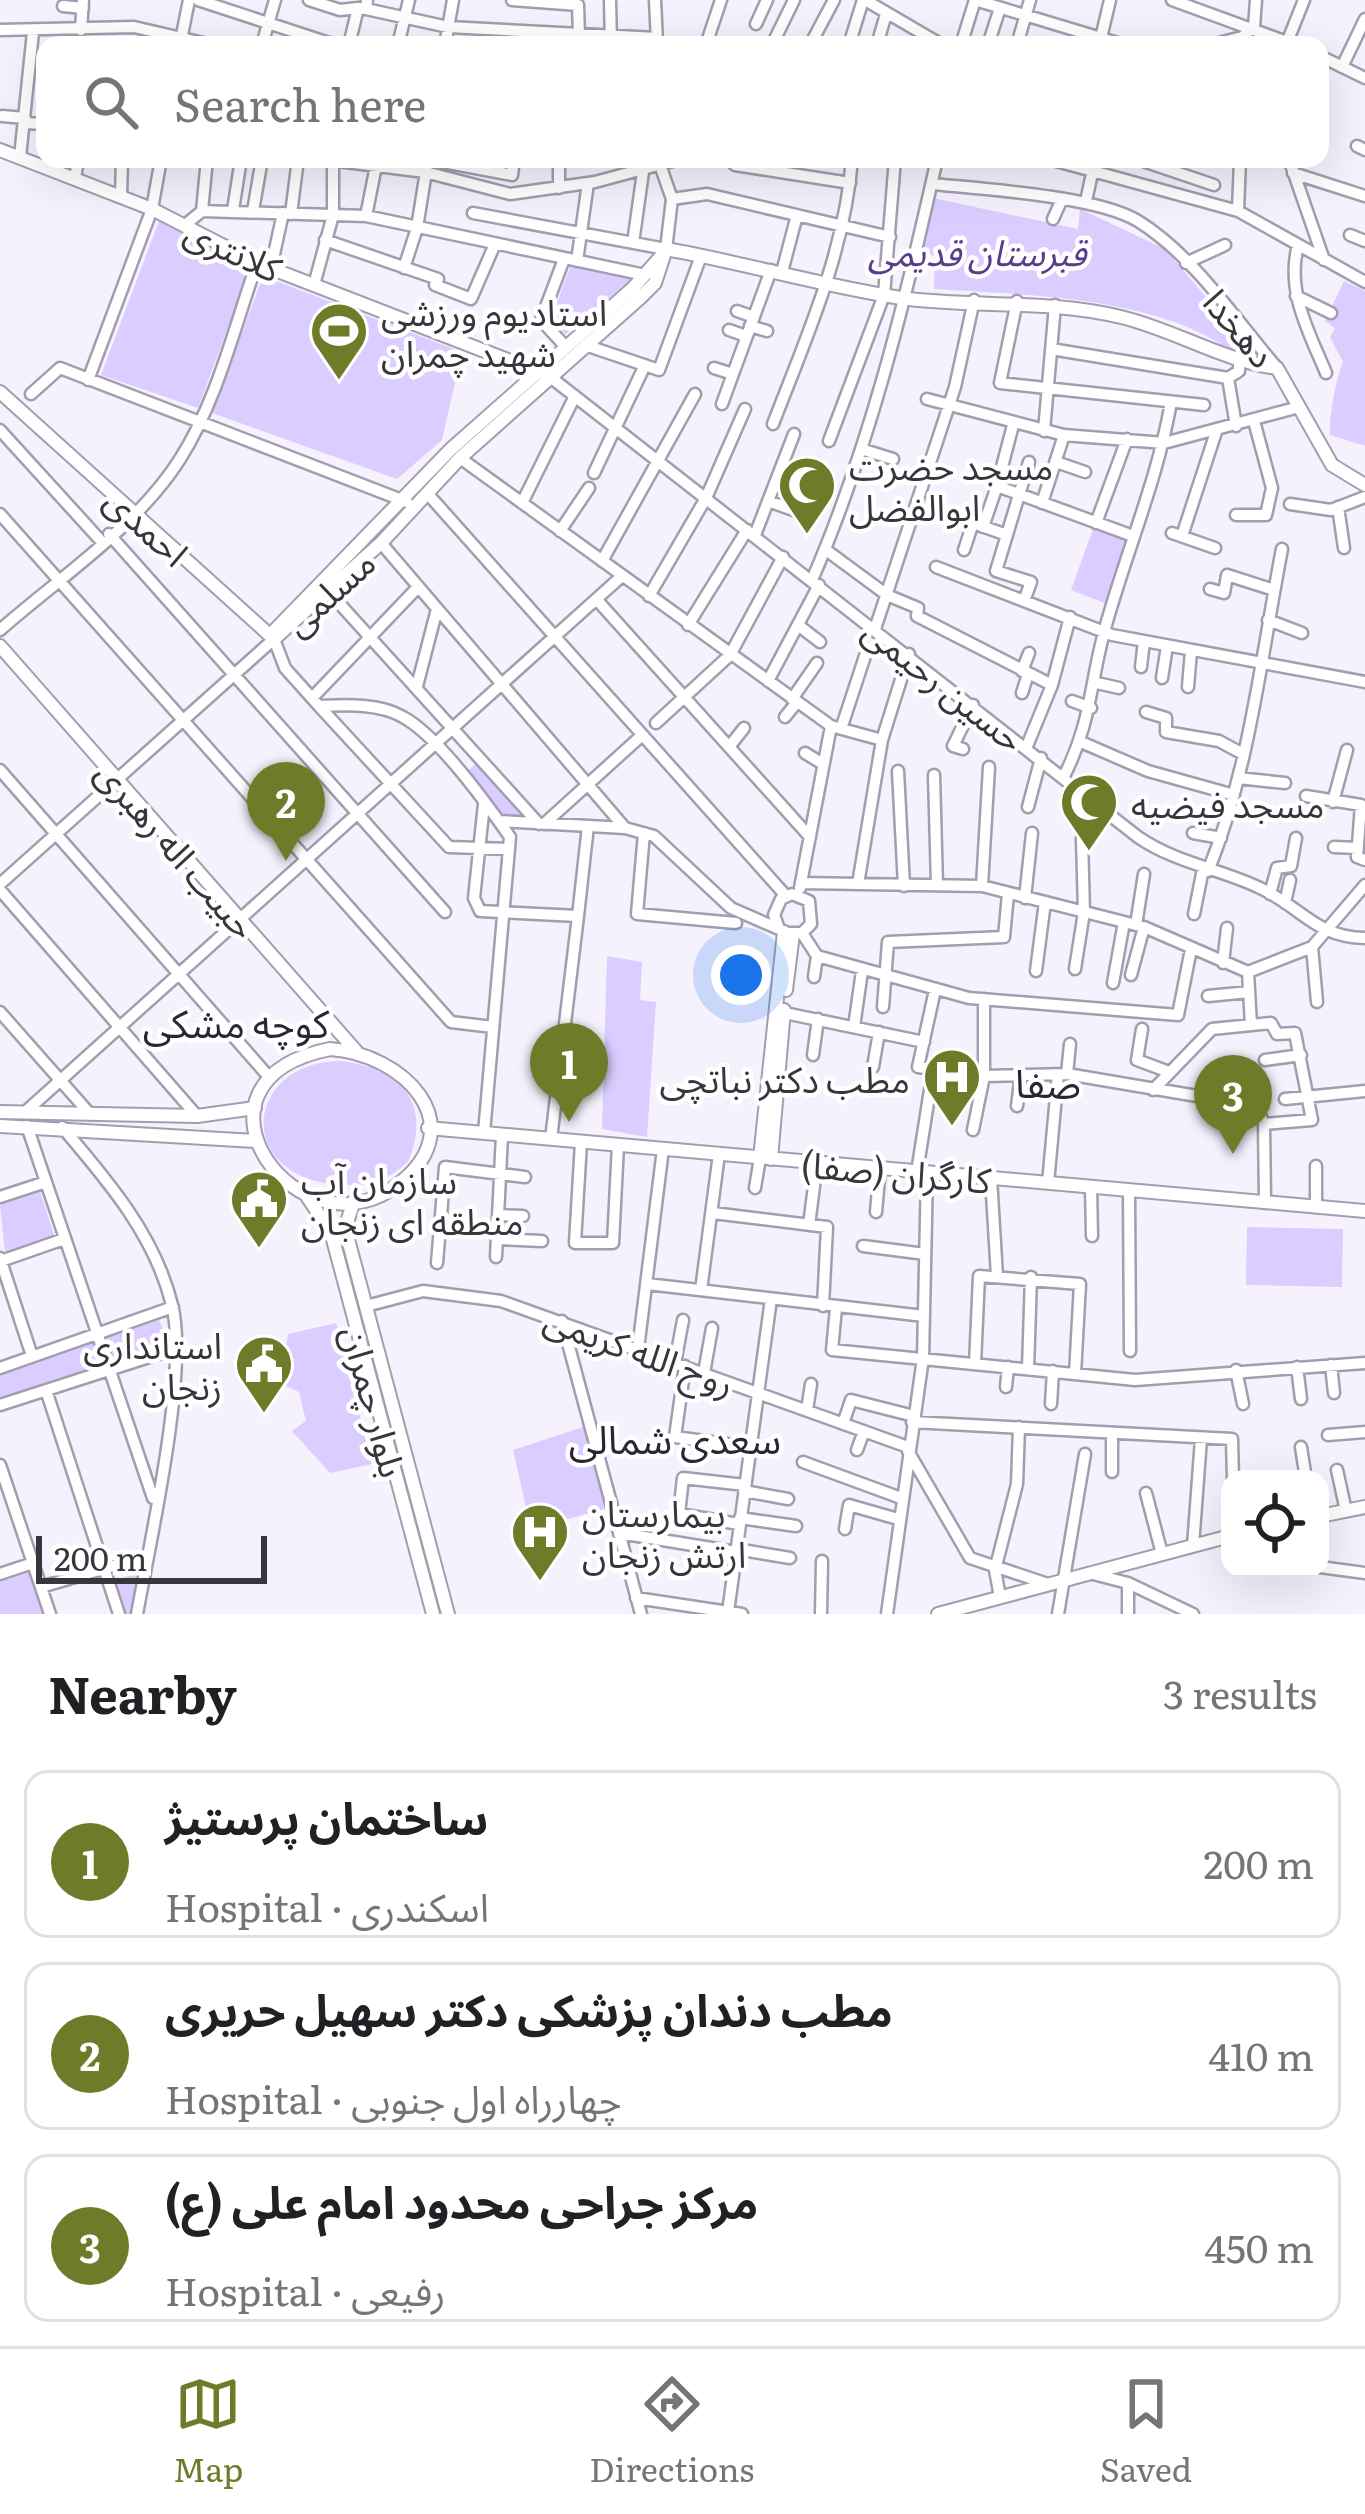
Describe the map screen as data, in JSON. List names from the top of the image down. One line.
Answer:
{"streets":{"main road":["کلانتری","دهخدا","احمدی","مسلمی","حبیب اله رهبری","کارگران (صفا)","بلوار چمران"],"street":["حسین رحیمی","روح الله کریمی"]},"crossings":[["کلانتری","حسین رحیمی"],["احمدی","مسلمی"],["حبیب اله رهبری","کارگران (صفا)"],["حبیب اله رهبری","بلوار چمران"],["کارگران (صفا)","بلوار چمران"],["روح الله کریمی","بلوار چمران"]],"districts":["کوچه مشکی","صفا","سعدی شمالی"],"parks":["قبرستان قدیمى"],"places":{"sports":["استادیوم ورزشی شهید چمران"],"mosque":["مسجد حضرت ابوالفضل","مسجد فیضیه"],"hospital":["مطب دکتر نباتچی","بیمارستان ارتش زنجان"],"public building":["سازمان آب منطقه ای زنجان","استانداری زنجان"]},"scale_bar":"200 m","page":{"search":"Search here","pins":["2","1","3"],"scale":"200 m","heading":["Nearby","3 results"],"list":[{"mark":"1","name":"ساختمان پرستیژ","note":"Hospital · اسکندری","value":"200 m"},{"mark":"2","name":"مطب دندان پزشکی دکتر سهیل حریری","note":"Hospital · چهارراه اول جنوبی","value":"410 m"},{"mark":"3","name":"مرکز جراحی محدود امام علی (ع)","note":"Hospital · رفیعی","value":"450 m"}],"nav":["Map","Directions","Saved"]}}
